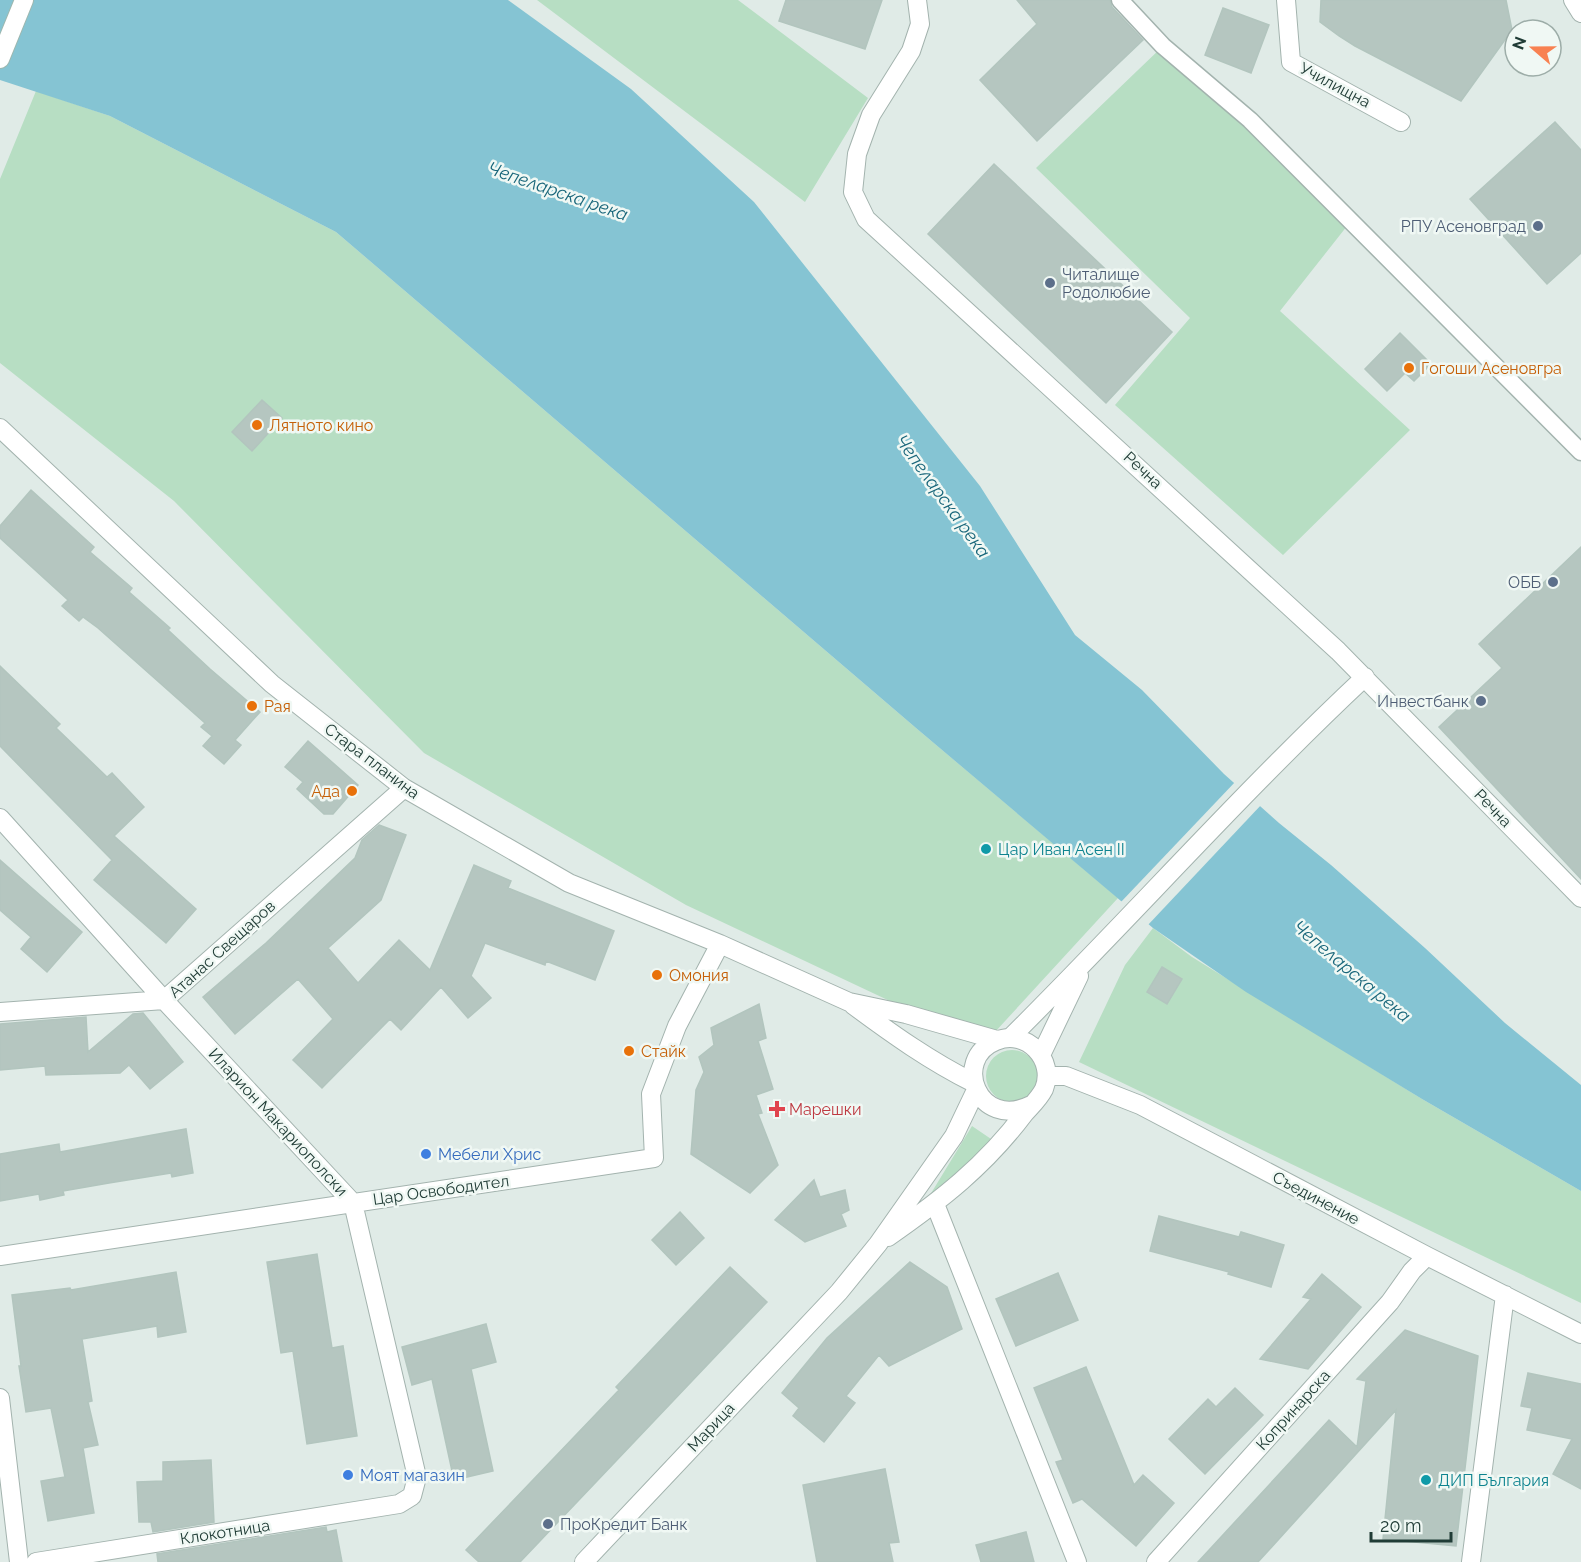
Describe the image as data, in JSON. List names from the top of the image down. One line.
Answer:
{"streets":{"street":["Училищна","Речна","Стара планина","Атанас Свещаров","Иларион Макариополски","Цар Освободител","Съединение","Копринарска","Марица","Клокотница"]},"crossings":[["Стара планина","Атанас Свещаров"],["Стара планина","Цар Освободител"],["Атанас Свещаров","Иларион Макариополски"],["Иларион Макариополски","Цар Освободител"],["Иларион Макариополски","Клокотница"],["Съединение","Копринарска"]],"water":["Чепеларска река"],"places":{"other":["РПУ Асеновград","Читалище Родолюбие","Гогоши Асеновгра","Лятното кино","ОББ","Инвестбанк","Рая","Ада","Цар Иван Асен II","Омония","Стайк","Мебели Хрис","Моят магазин","ДИП България","ПроКредит Банк"],"health":["Марешки"]},"scale_bar":"20 m","north":"left"}
